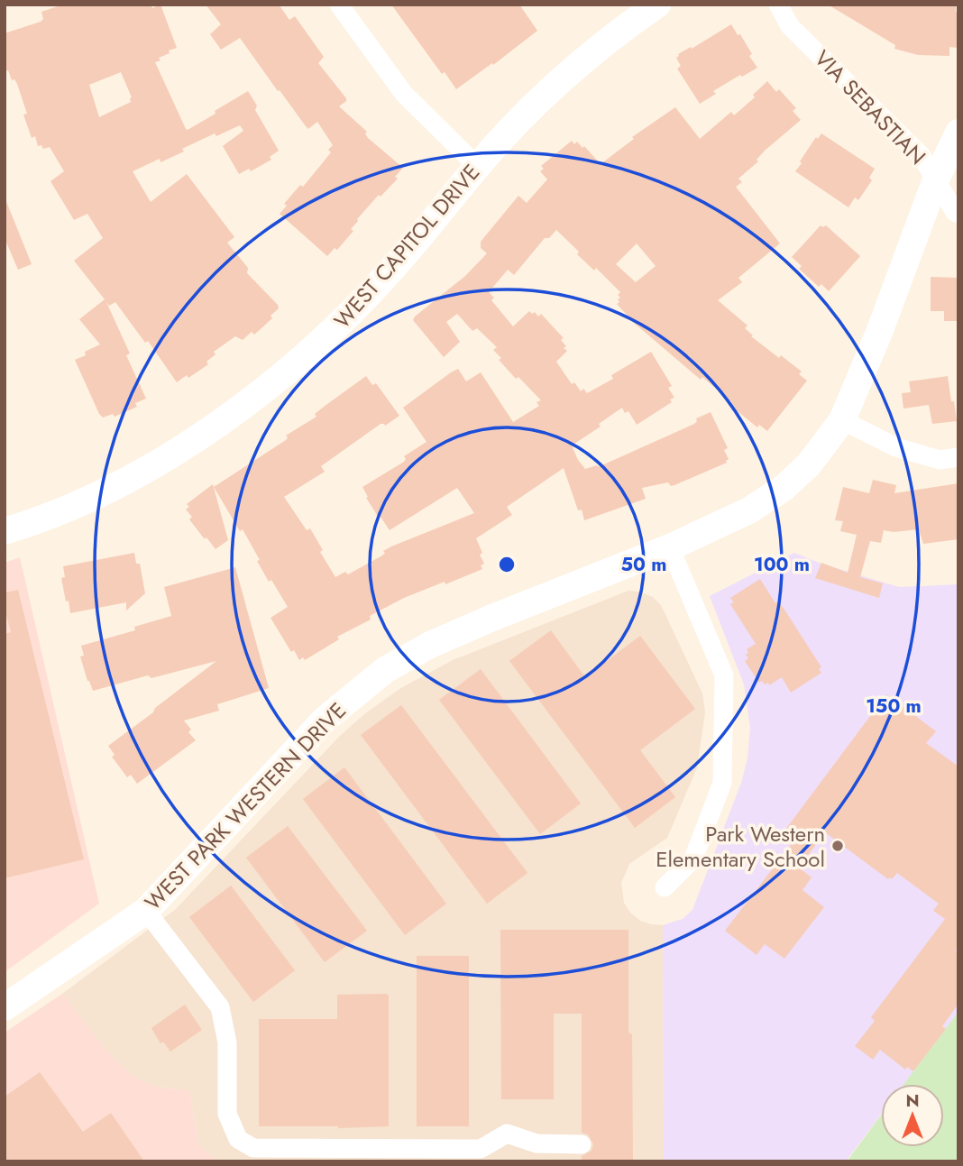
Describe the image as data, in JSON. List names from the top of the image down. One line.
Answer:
{"streets":{"street":["VIA SEBASTIAN","WEST CAPITOL DRIVE","WEST PARK WESTERN DRIVE"]},"crossings":[["VIA SEBASTIAN","WEST PARK WESTERN DRIVE"]],"places":["Park Western Elementary School"],"north":"top","rings":["50 m","100 m","150 m"]}
